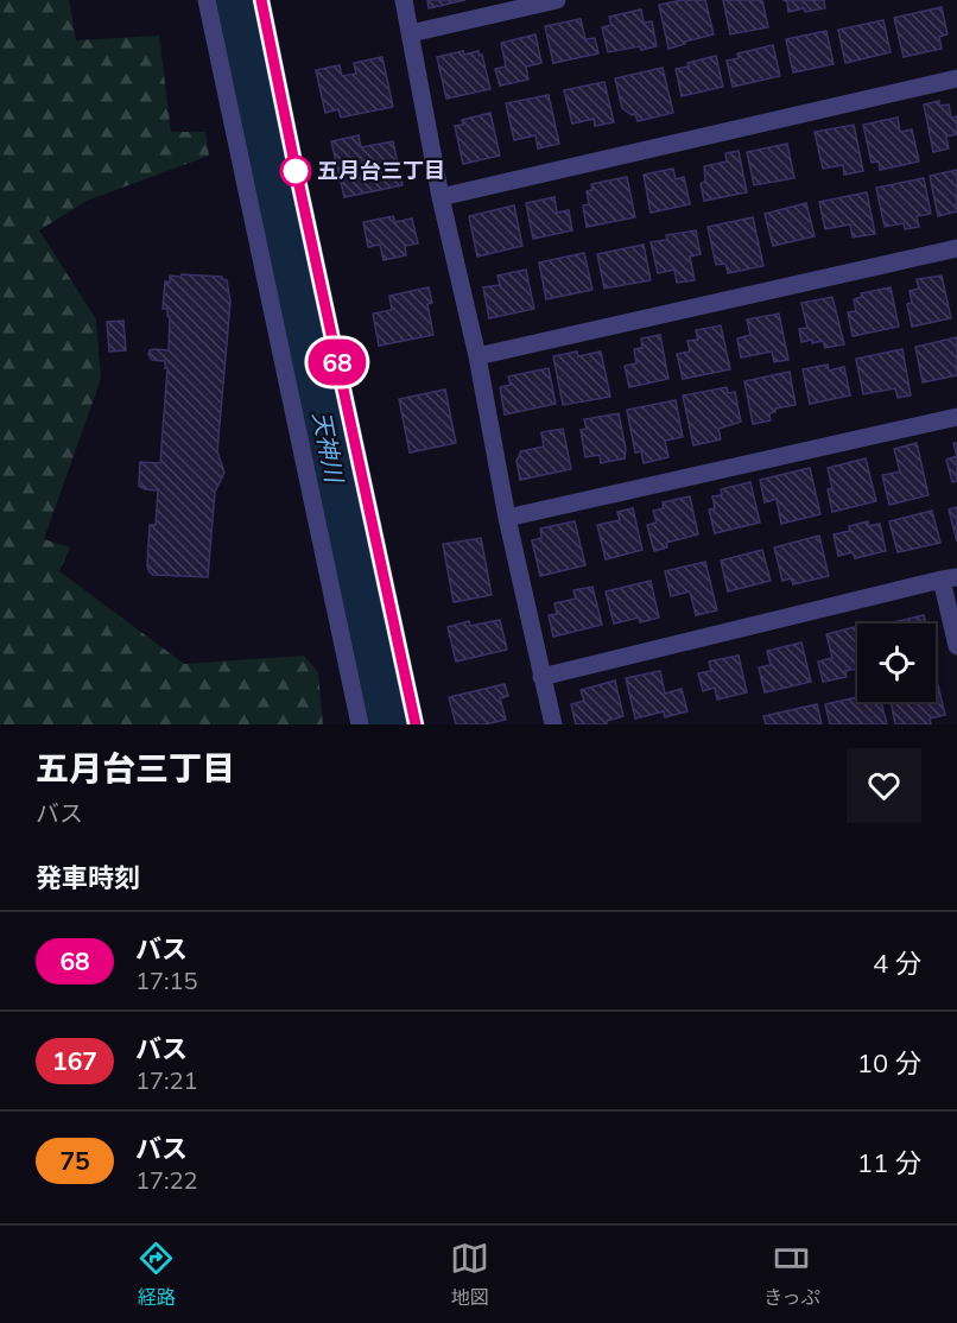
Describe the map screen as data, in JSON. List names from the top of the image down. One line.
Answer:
{"water":["天神川"],"places":["五月台三丁目"],"lines":["bus line 68"],"page":{"on_map":"68","heading":[["五月台三丁目","バス"],"発車時刻"],"list":[{"mark":"68","name":"バス","note":"17:15","value":"4 分"},{"mark":"167","name":"バス","note":"17:21","value":"10 分"},{"mark":"75","name":"バス","note":"17:22","value":"11 分"}],"tabs":["経路","地図","きっぷ"]}}
